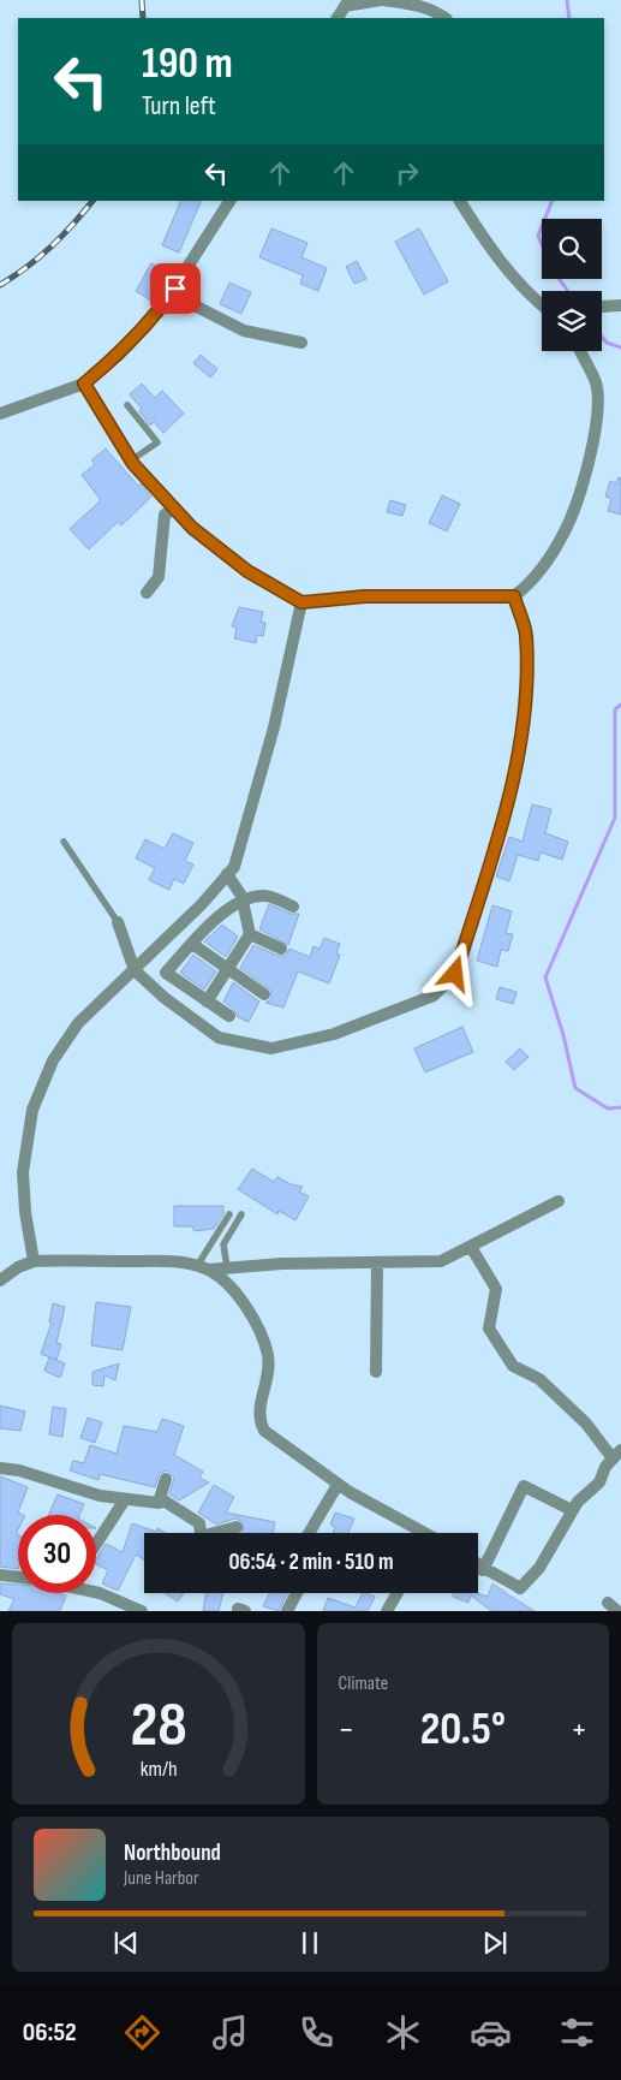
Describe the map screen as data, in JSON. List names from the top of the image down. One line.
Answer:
{"page":{"turn":["190 m","Turn left"],"limit":"30","trip":"06:54 · 2 min · 510 m","tile":"Climate","heat":["−","20.5°","+"],"song":["Northbound","June Harbor"],"tabs":"06:52","gauge":["28","km/h"]}}
